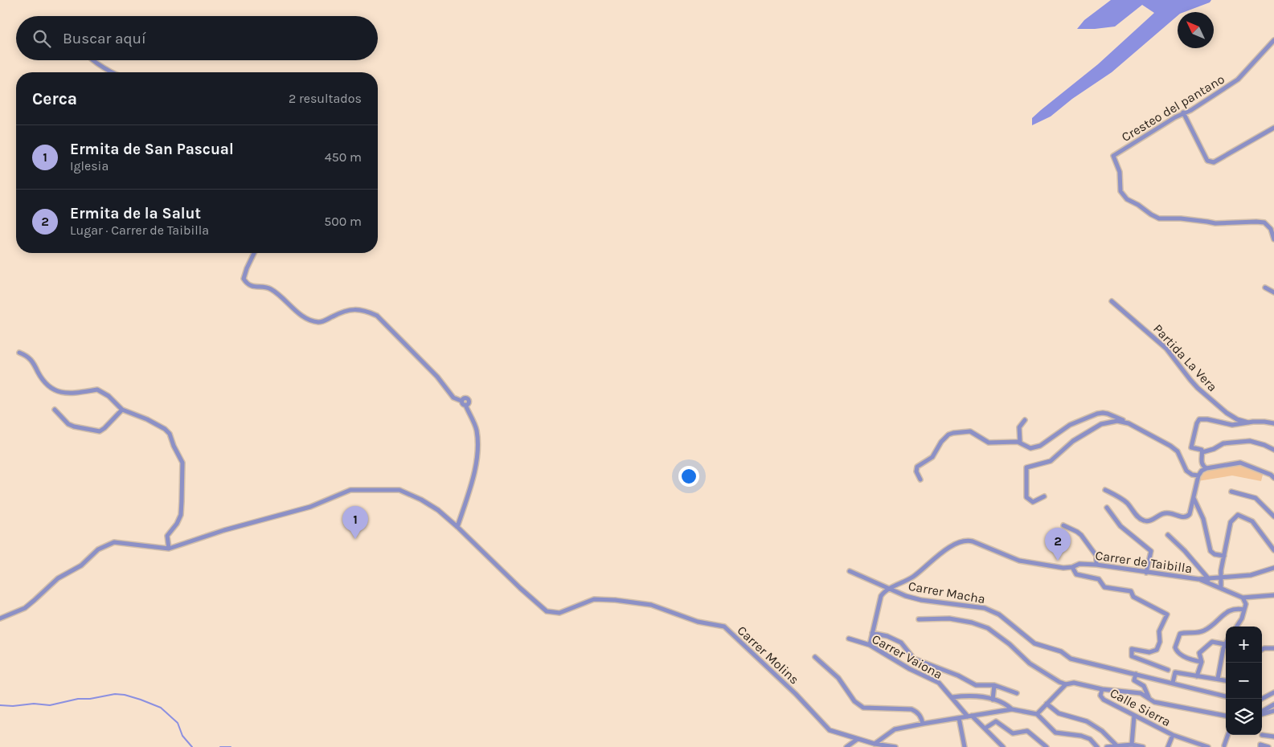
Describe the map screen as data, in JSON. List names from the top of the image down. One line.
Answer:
{"streets":{"street":["Cresteo del pantano","Partida La Vera","Carrer de Taibilla","Carrer Macha","Carrer Molins","Carrer Vaiona","Calle Sierra"]},"crossings":[["Carrer de Taibilla","Carrer Macha"],["Carrer Macha","Calle Sierra"]],"north":"top left","page":{"search":"Buscar aquí","heading":["Cerca","2 resultados"],"list":[{"mark":"1","name":"Ermita de San Pascual","note":"Iglesia","value":"450 m"},{"mark":"2","name":"Ermita de la Salut","note":"Lugar · Carrer de Taibilla","value":"500 m"}],"pins":["1","2"],"map_buttons":["+","−"]}}
